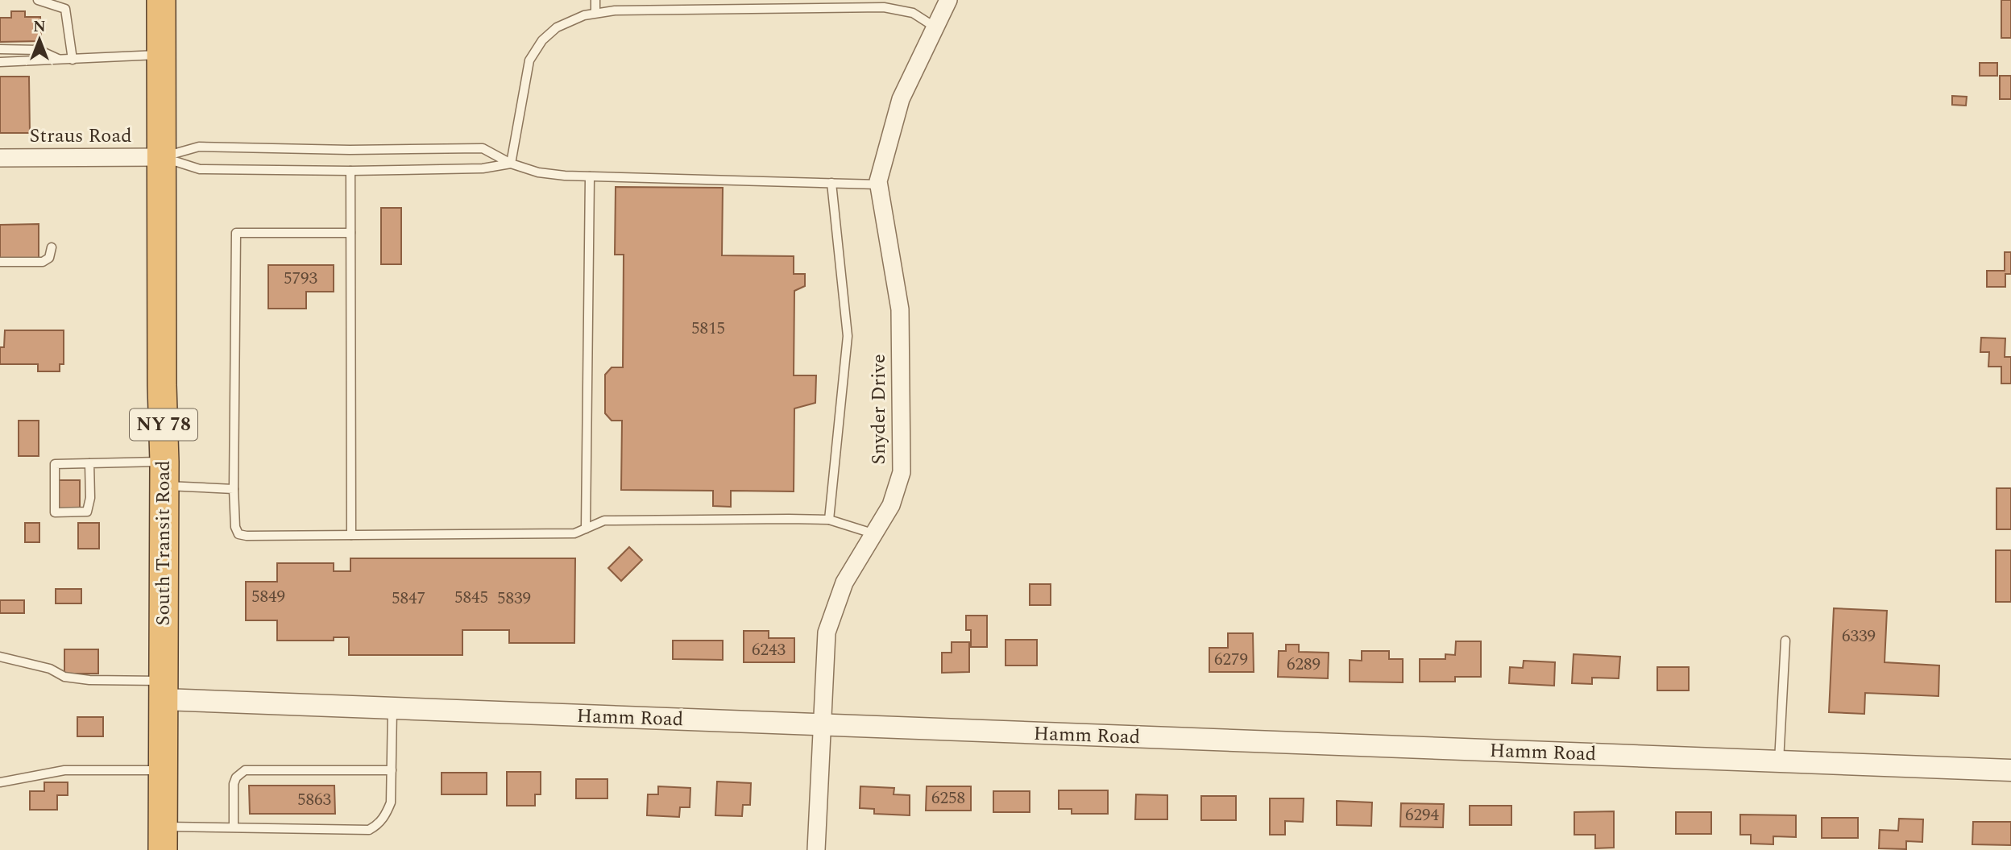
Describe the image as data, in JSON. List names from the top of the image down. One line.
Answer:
{"streets":{"highway":["NY 78","South Transit Road"],"street":["Straus Road","Snyder Drive","Hamm Road"]},"crossings":[["Straus Road","South Transit Road"],["Snyder Drive","Hamm Road"],["South Transit Road","Hamm Road"]],"house_numbers":["5793","5815","5849","5845","5847","5839","6339","6243","6279","6289","6258","5863","6294"],"north":"top"}
